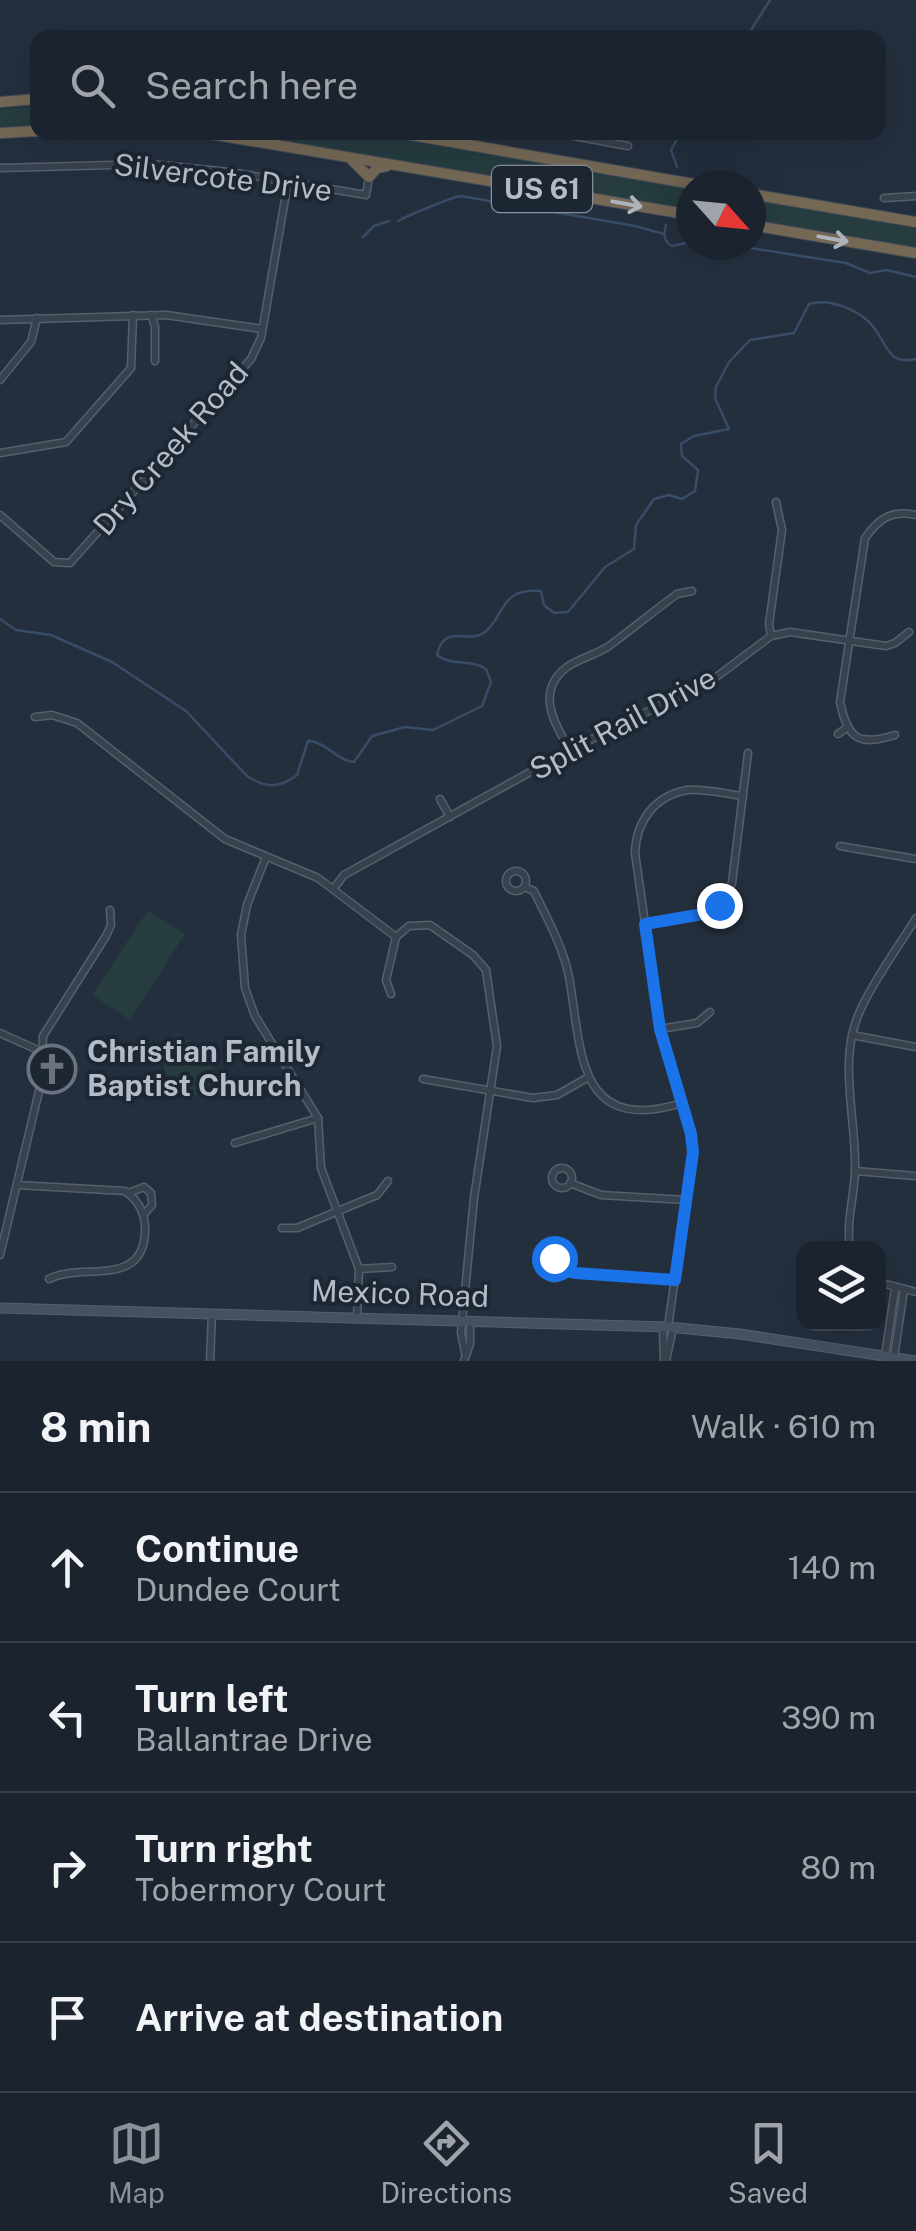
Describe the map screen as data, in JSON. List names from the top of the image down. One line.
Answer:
{"streets":{"highway":["US 61"],"street":["Silvercote Drive","Dry Creek Road","Split Rail Drive","Mexico Road"]},"crossings":[["Silvercote Drive","Dry Creek Road"]],"places":{"church":["Christian Family Baptist Church"]},"north":"bottom right","page":{"search":"Search here","heading":["8 min","Walk · 610 m"],"list":[["Continue","Dundee Court","140 m"],["Turn left","Ballantrae Drive","390 m"],["Turn right","Tobermory Court","80 m"],"Arrive at destination"],"nav":["Map","Directions","Saved"]}}
